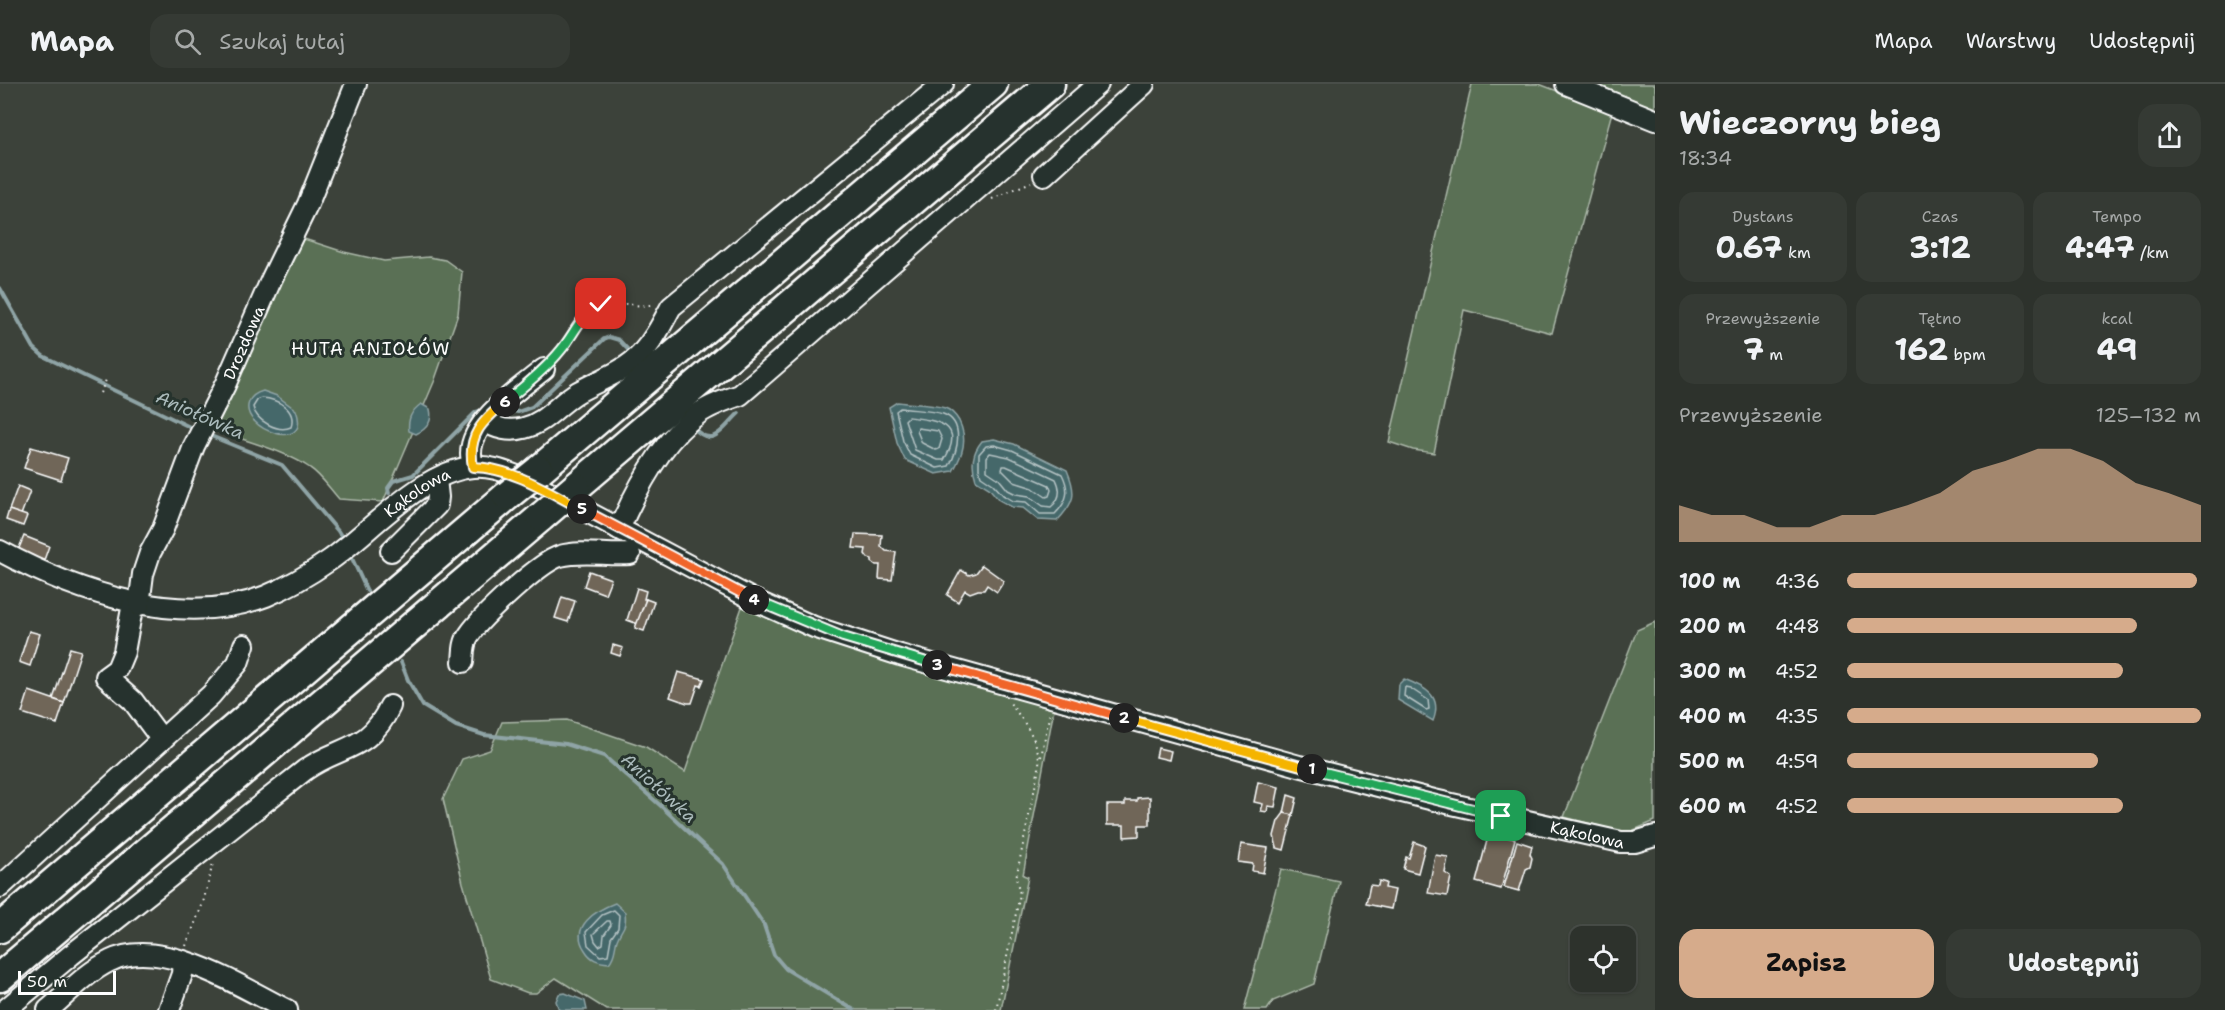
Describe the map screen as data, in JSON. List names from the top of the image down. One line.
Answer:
{"streets":{"street":["Drozdowa","Kąkolowa"]},"crossings":[["Drozdowa","Kąkolowa"]],"districts":["HUTA ANIOŁÓW"],"water":["Aniołówka"],"scale_bar":"50 m","page":{"header":"Mapa","search":"Szukaj tutaj","nav":["Mapa","Warstwy","Udostępnij"],"heading":["Wieczorny bieg","18:34"],"stats":[["Dystans","0.67 km"],["Czas","3:12"],["Tempo","4:47 /km"],["Przewyższenie","7 m"],["Tętno","162 bpm"],["kcal","49"]],"pins":["6","5","4","3","2","1"],"chart":["Przewyższenie","125–132 m"],"list":[{"name":"100 m","note":"4:36"},{"name":"200 m","note":"4:48"},{"name":"300 m","note":"4:52"},{"name":"400 m","note":"4:35"},{"name":"500 m","note":"4:59"},{"name":"600 m","note":"4:52"}],"buttons":["Zapisz","Udostępnij"],"scale":"50 m"}}
